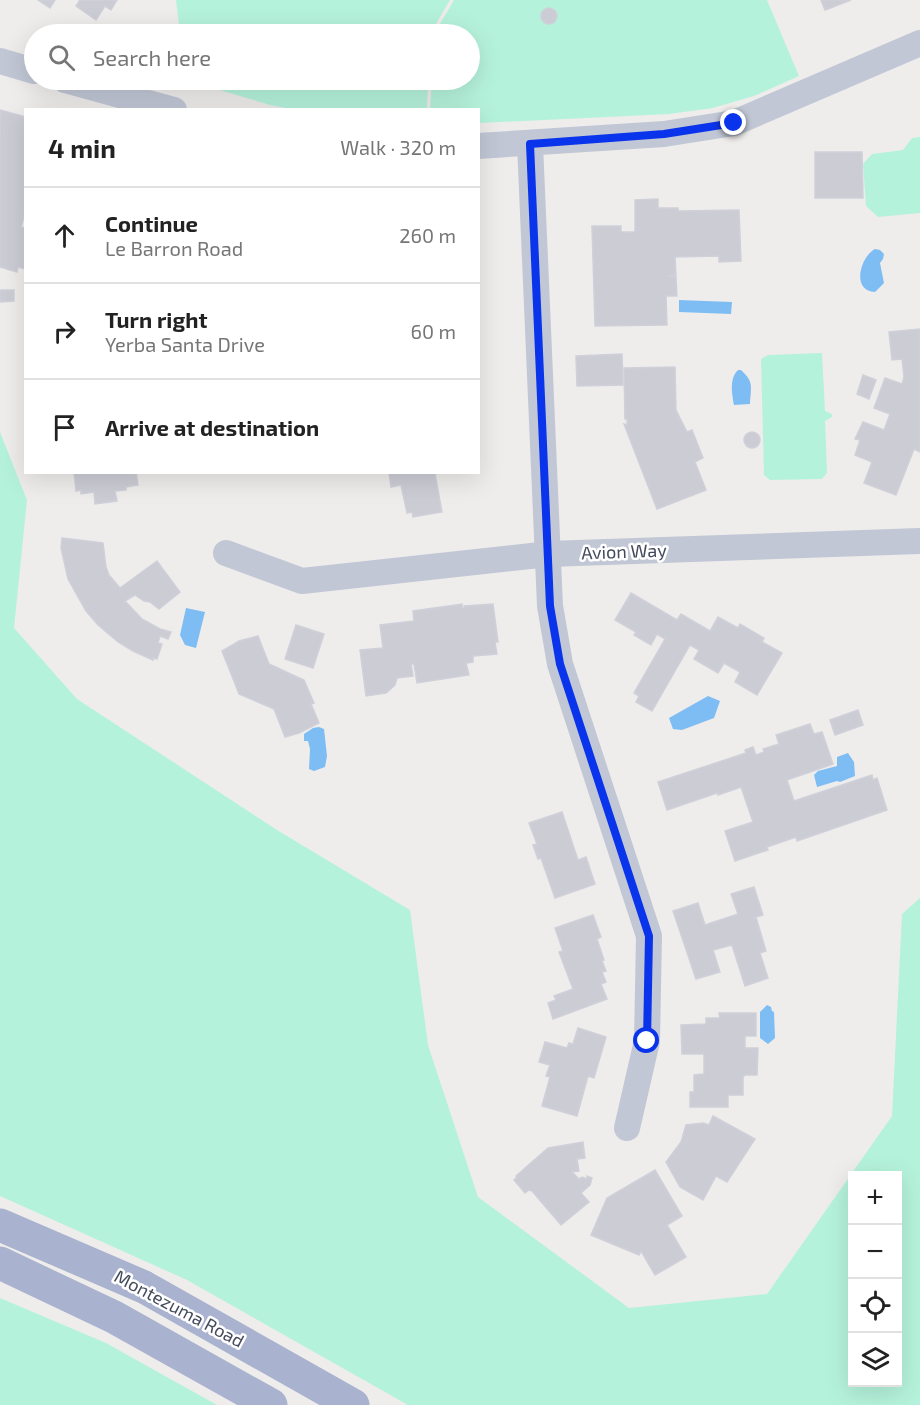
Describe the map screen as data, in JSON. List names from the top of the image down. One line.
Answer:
{"streets":{"main road":["Montezuma Road"],"street":["Avion Way"]},"page":{"search":"Search here","heading":["4 min","Walk · 320 m"],"list":[["Continue","Le Barron Road","260 m"],["Turn right","Yerba Santa Drive","60 m"],"Arrive at destination"],"map_buttons":["+","−"]}}
